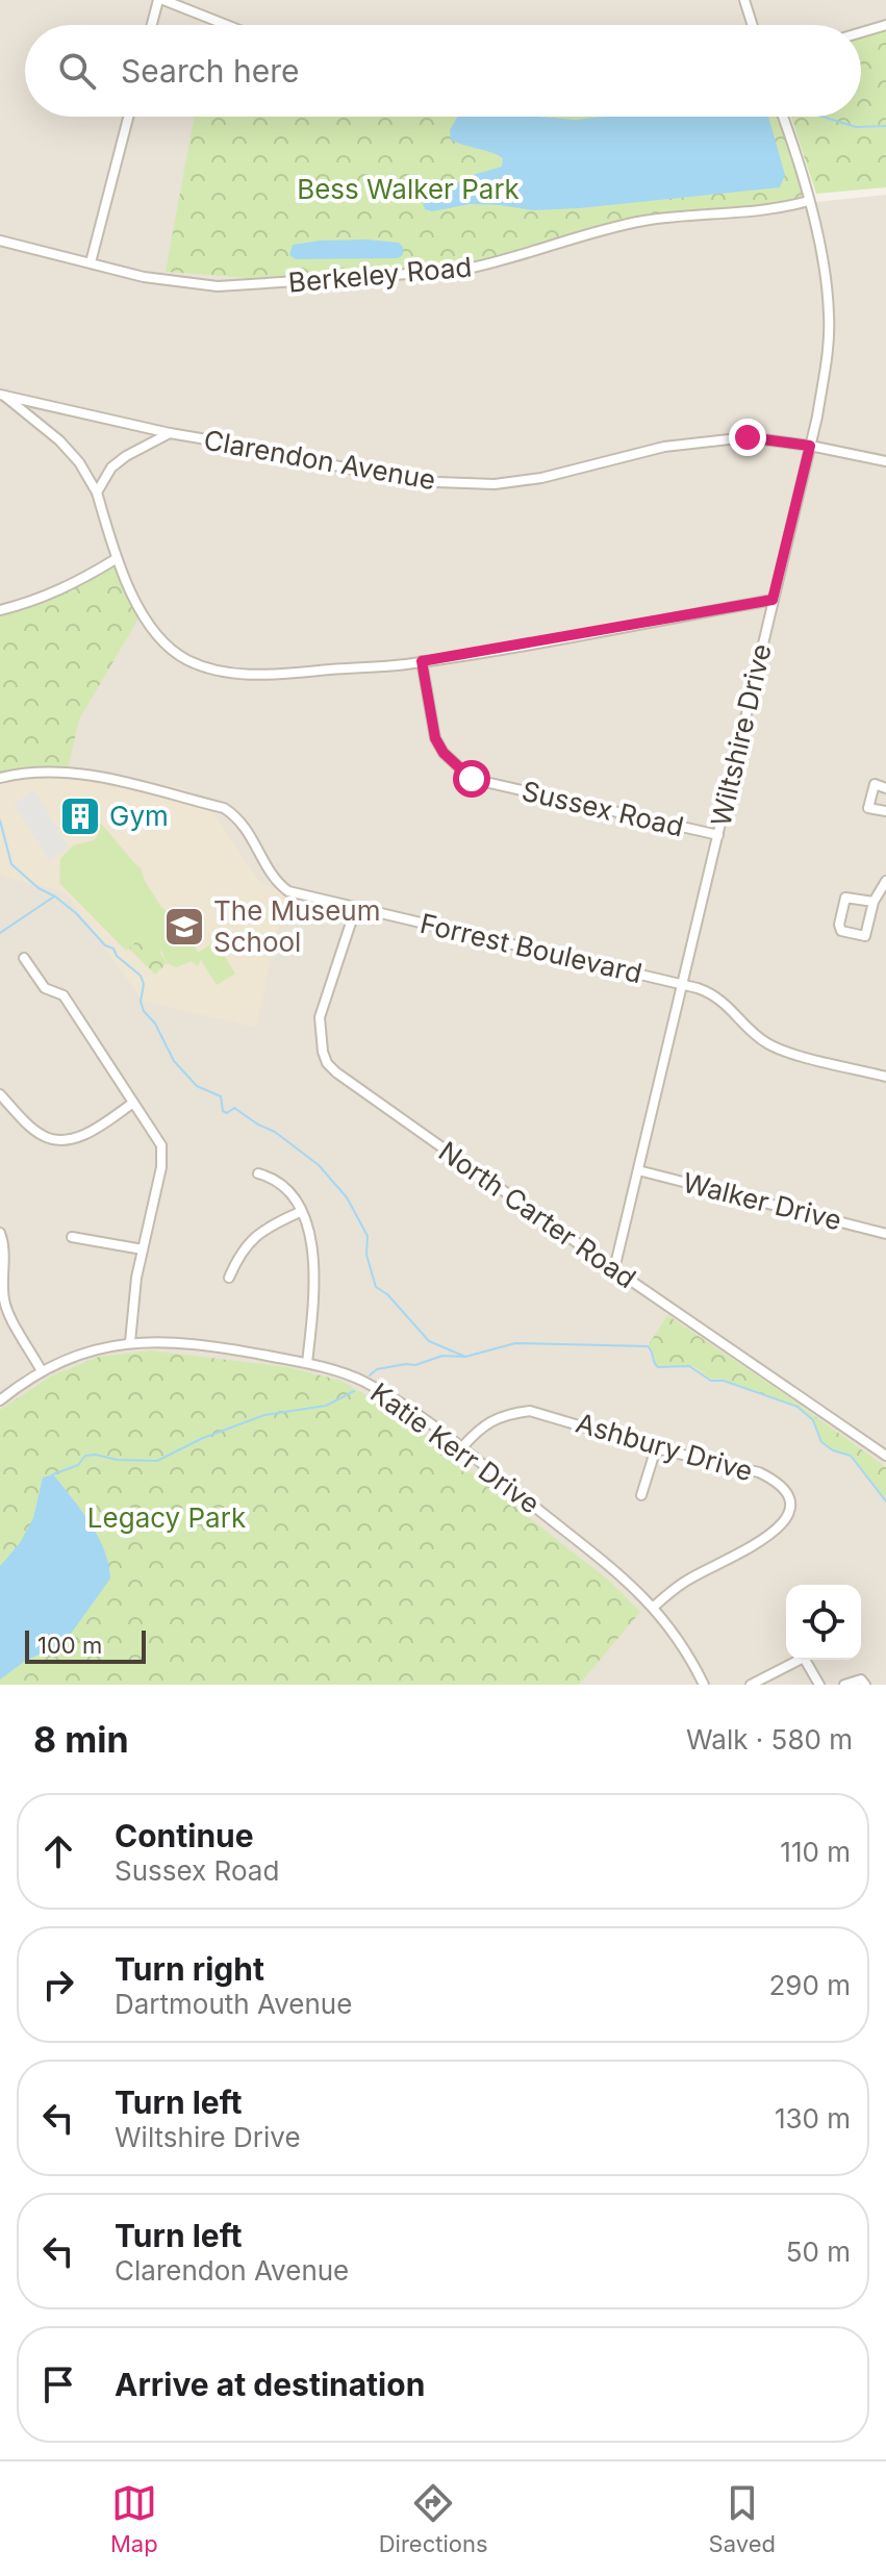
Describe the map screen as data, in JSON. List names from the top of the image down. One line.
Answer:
{"streets":{"street":["Berkeley Road","Clarendon Avenue","Wiltshire Drive","Sussex Road","Forrest Boulevard","Walker Drive","North Carter Road","Ashbury Drive","Katie Kerr Drive"]},"crossings":[["Berkeley Road","Wiltshire Drive"],["Clarendon Avenue","Wiltshire Drive"],["Wiltshire Drive","Sussex Road"],["Wiltshire Drive","Forrest Boulevard"],["Wiltshire Drive","Walker Drive"],["Wiltshire Drive","North Carter Road"],["Forrest Boulevard","North Carter Road"],["Ashbury Drive","Katie Kerr Drive"]],"parks":["Bess Walker Park","Legacy Park"],"places":{"building":["Gym"],"school or university":["The Museum School"]},"scale_bar":"100 m","page":{"search":"Search here","scale":"100 m","heading":["8 min","Walk · 580 m"],"list":[["Continue","Sussex Road","110 m"],["Turn right","Dartmouth Avenue","290 m"],["Turn left","Wiltshire Drive","130 m"],["Turn left","Clarendon Avenue","50 m"],"Arrive at destination"],"nav":["Map","Directions","Saved"]}}
